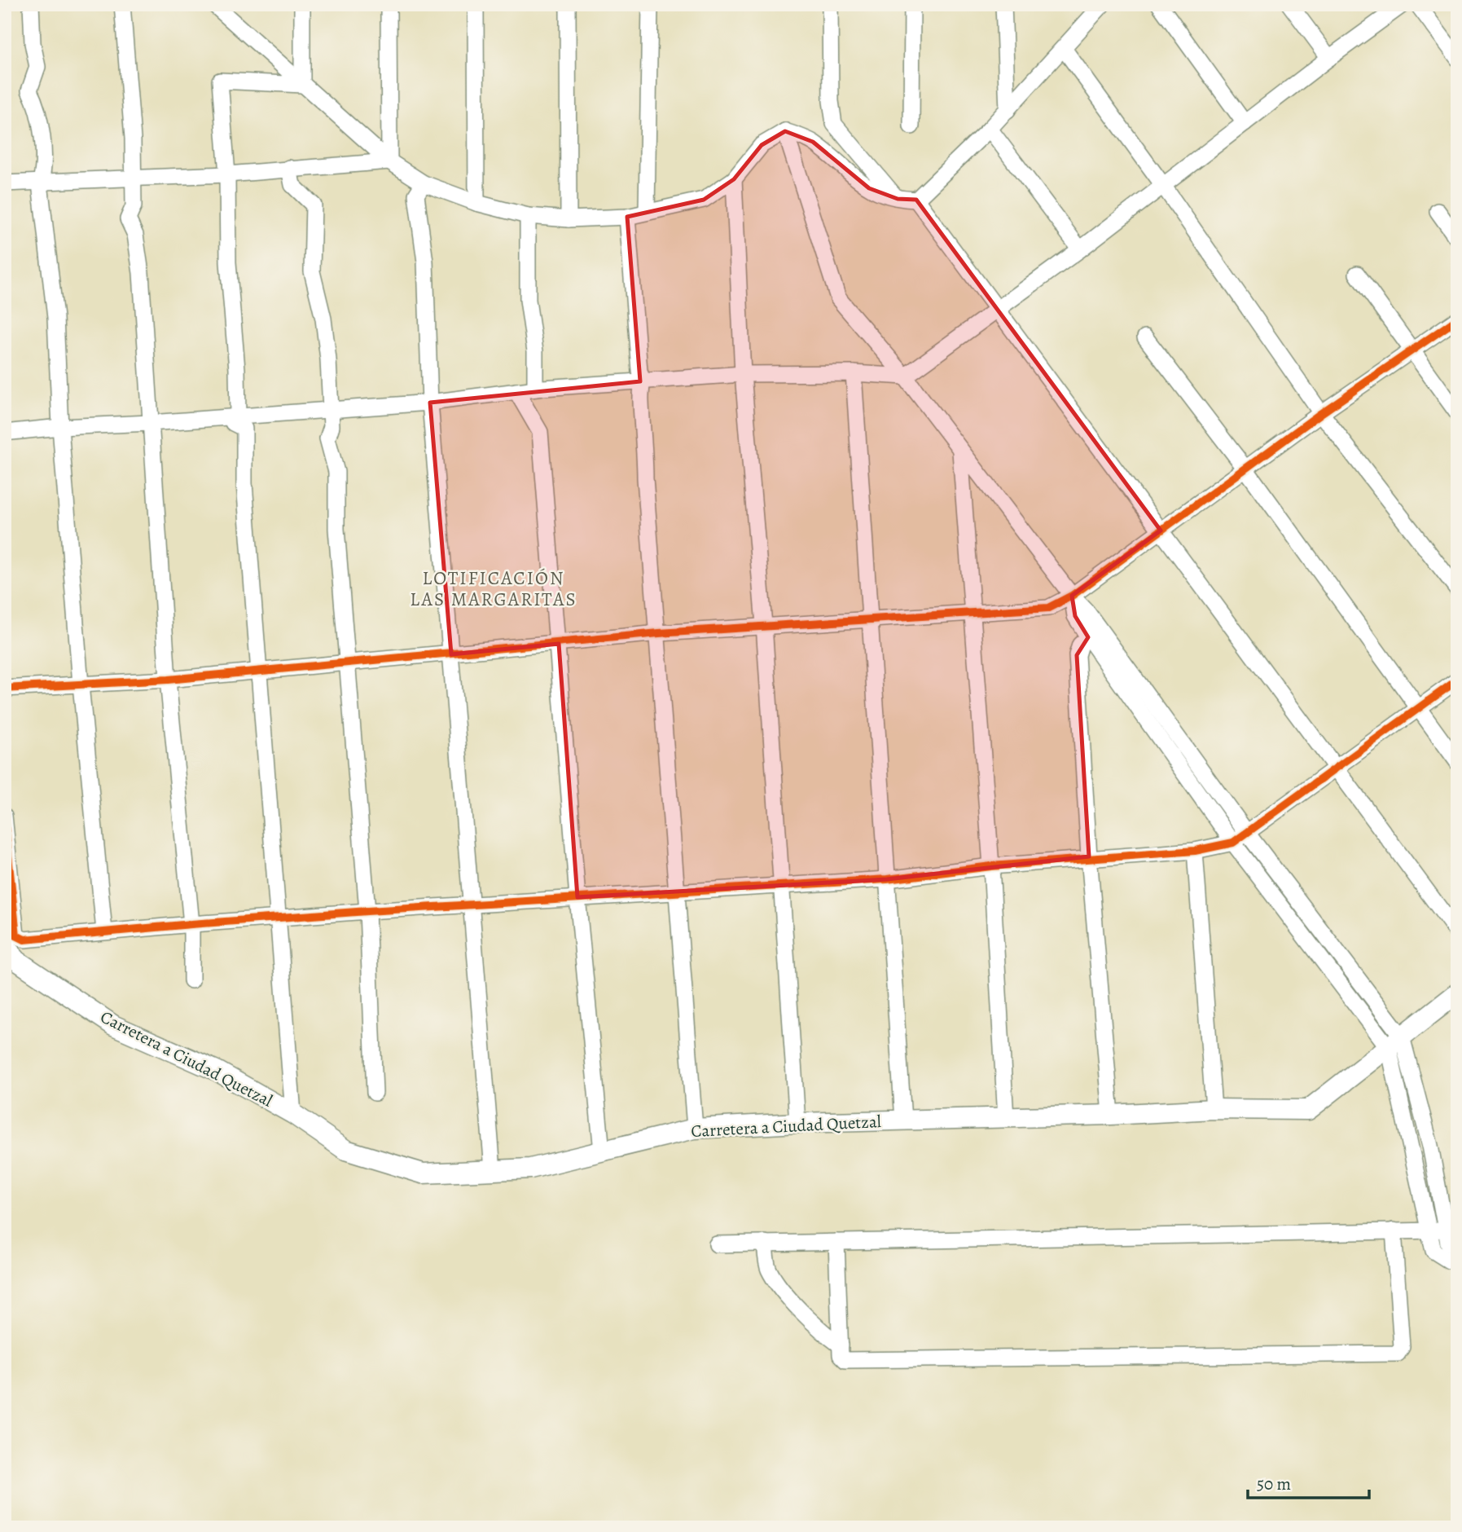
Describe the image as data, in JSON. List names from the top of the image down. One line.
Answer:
{"streets":{"main road":["Carretera a Ciudad Quetzal"]},"districts":["LOTIFICACIÓN LAS MARGARITAS"],"scale_bar":"50 m"}
